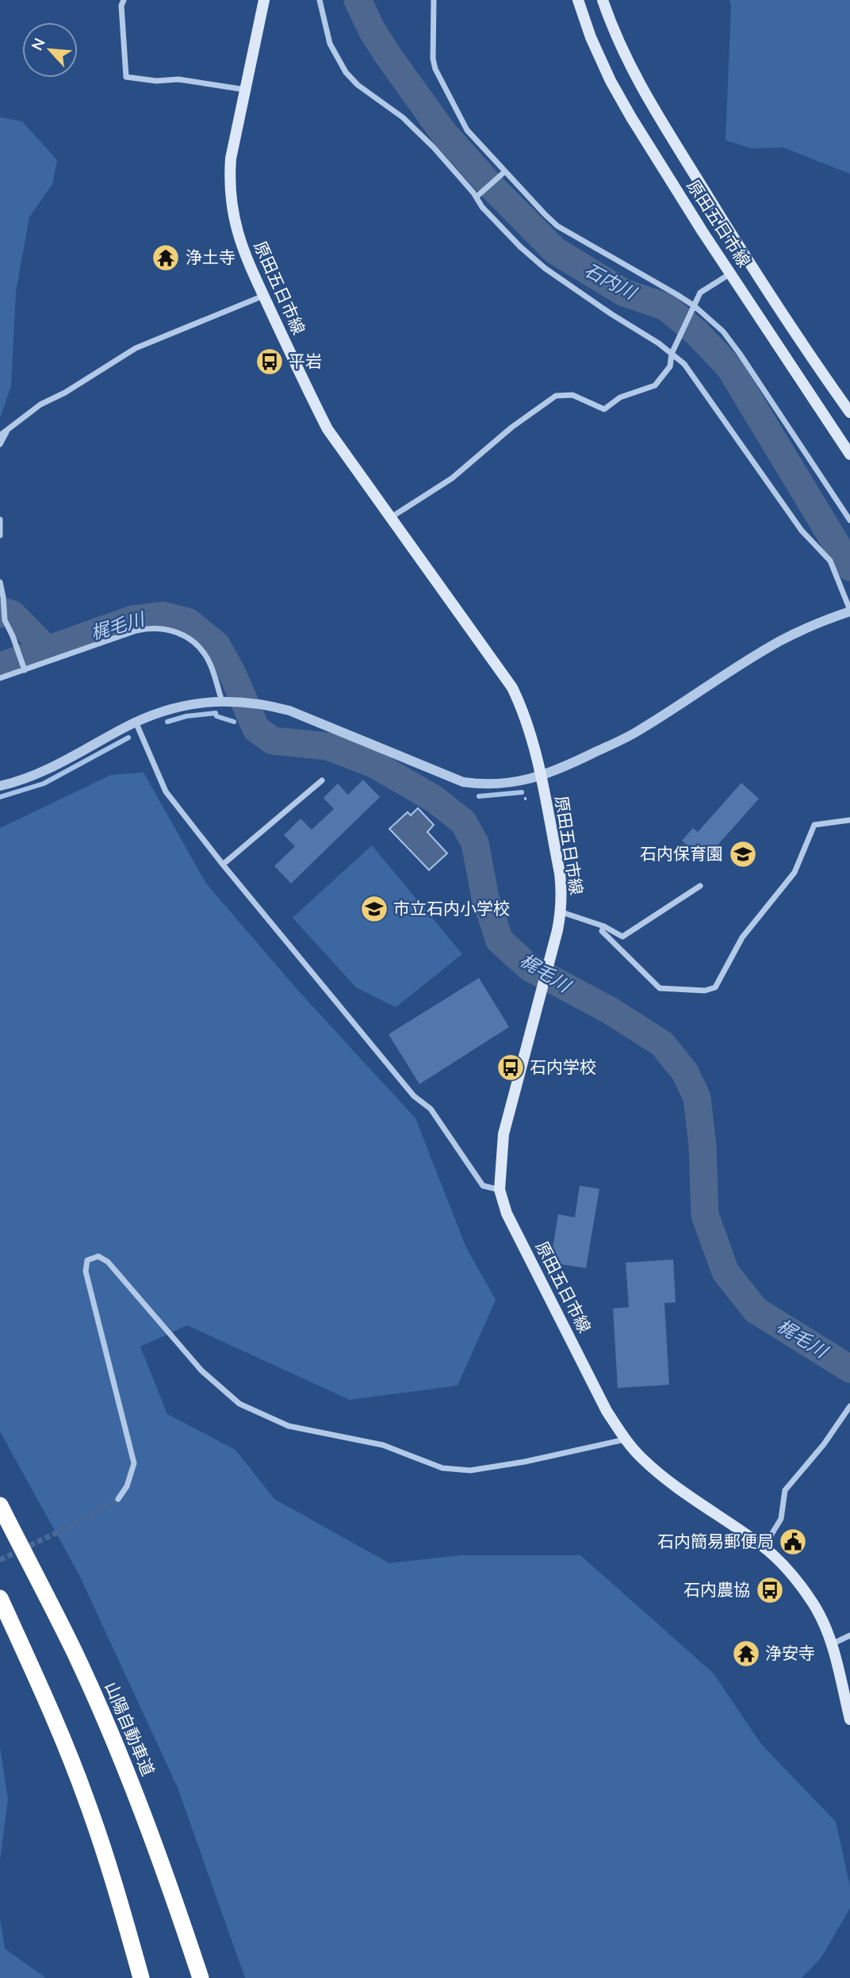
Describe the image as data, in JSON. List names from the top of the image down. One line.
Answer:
{"streets":{"highway":["山陽自動車道"],"main road":["原田五日市線"]},"water":["石内川","梶毛川"],"places":{"temple":["浄土寺","浄安寺"],"bus stop":["平岩","石内学校","石内農協"],"school or university":["石内保育園","市立石内小学校"],"public building":["石内簡易郵便局"]},"north":"top left"}
